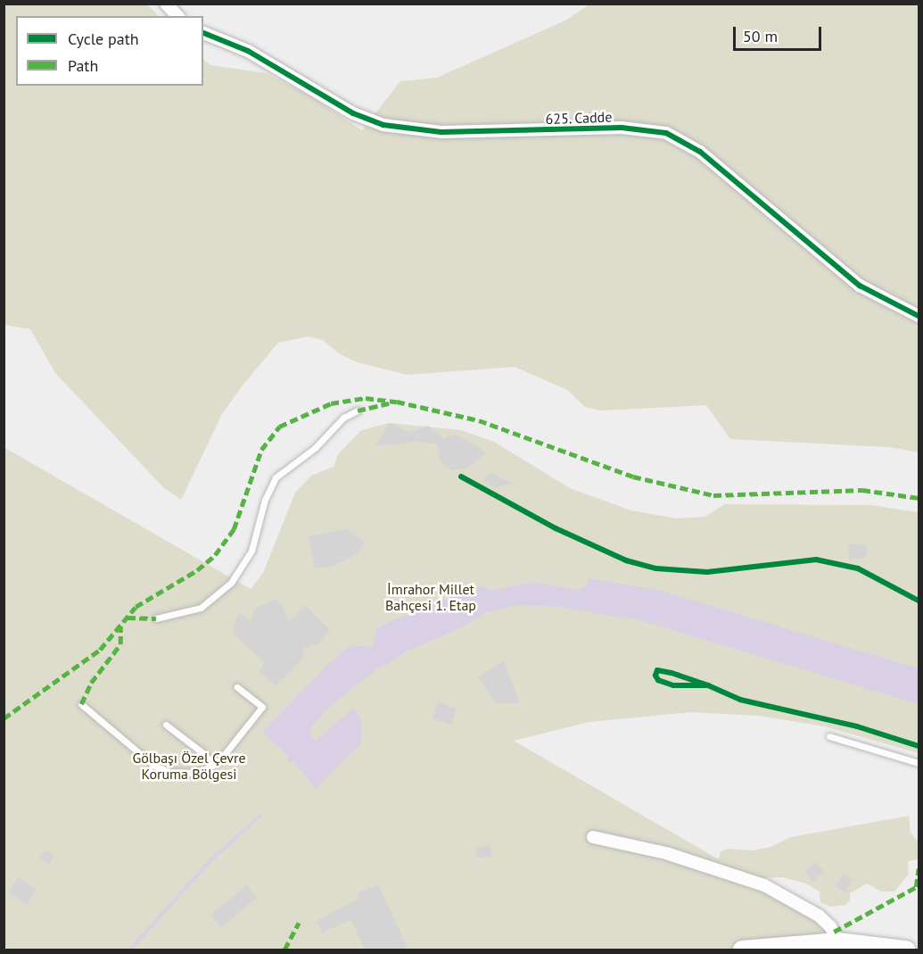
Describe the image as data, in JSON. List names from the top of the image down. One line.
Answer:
{"streets":{"street":["625. Cadde"]},"parks":["İmrahor Millet Bahçesi 1. Etap","Gölbaşı Özel Çevre Koruma Bölgesi"],"legend":["Cycle path","Path"],"scale_bar":"50 m"}
